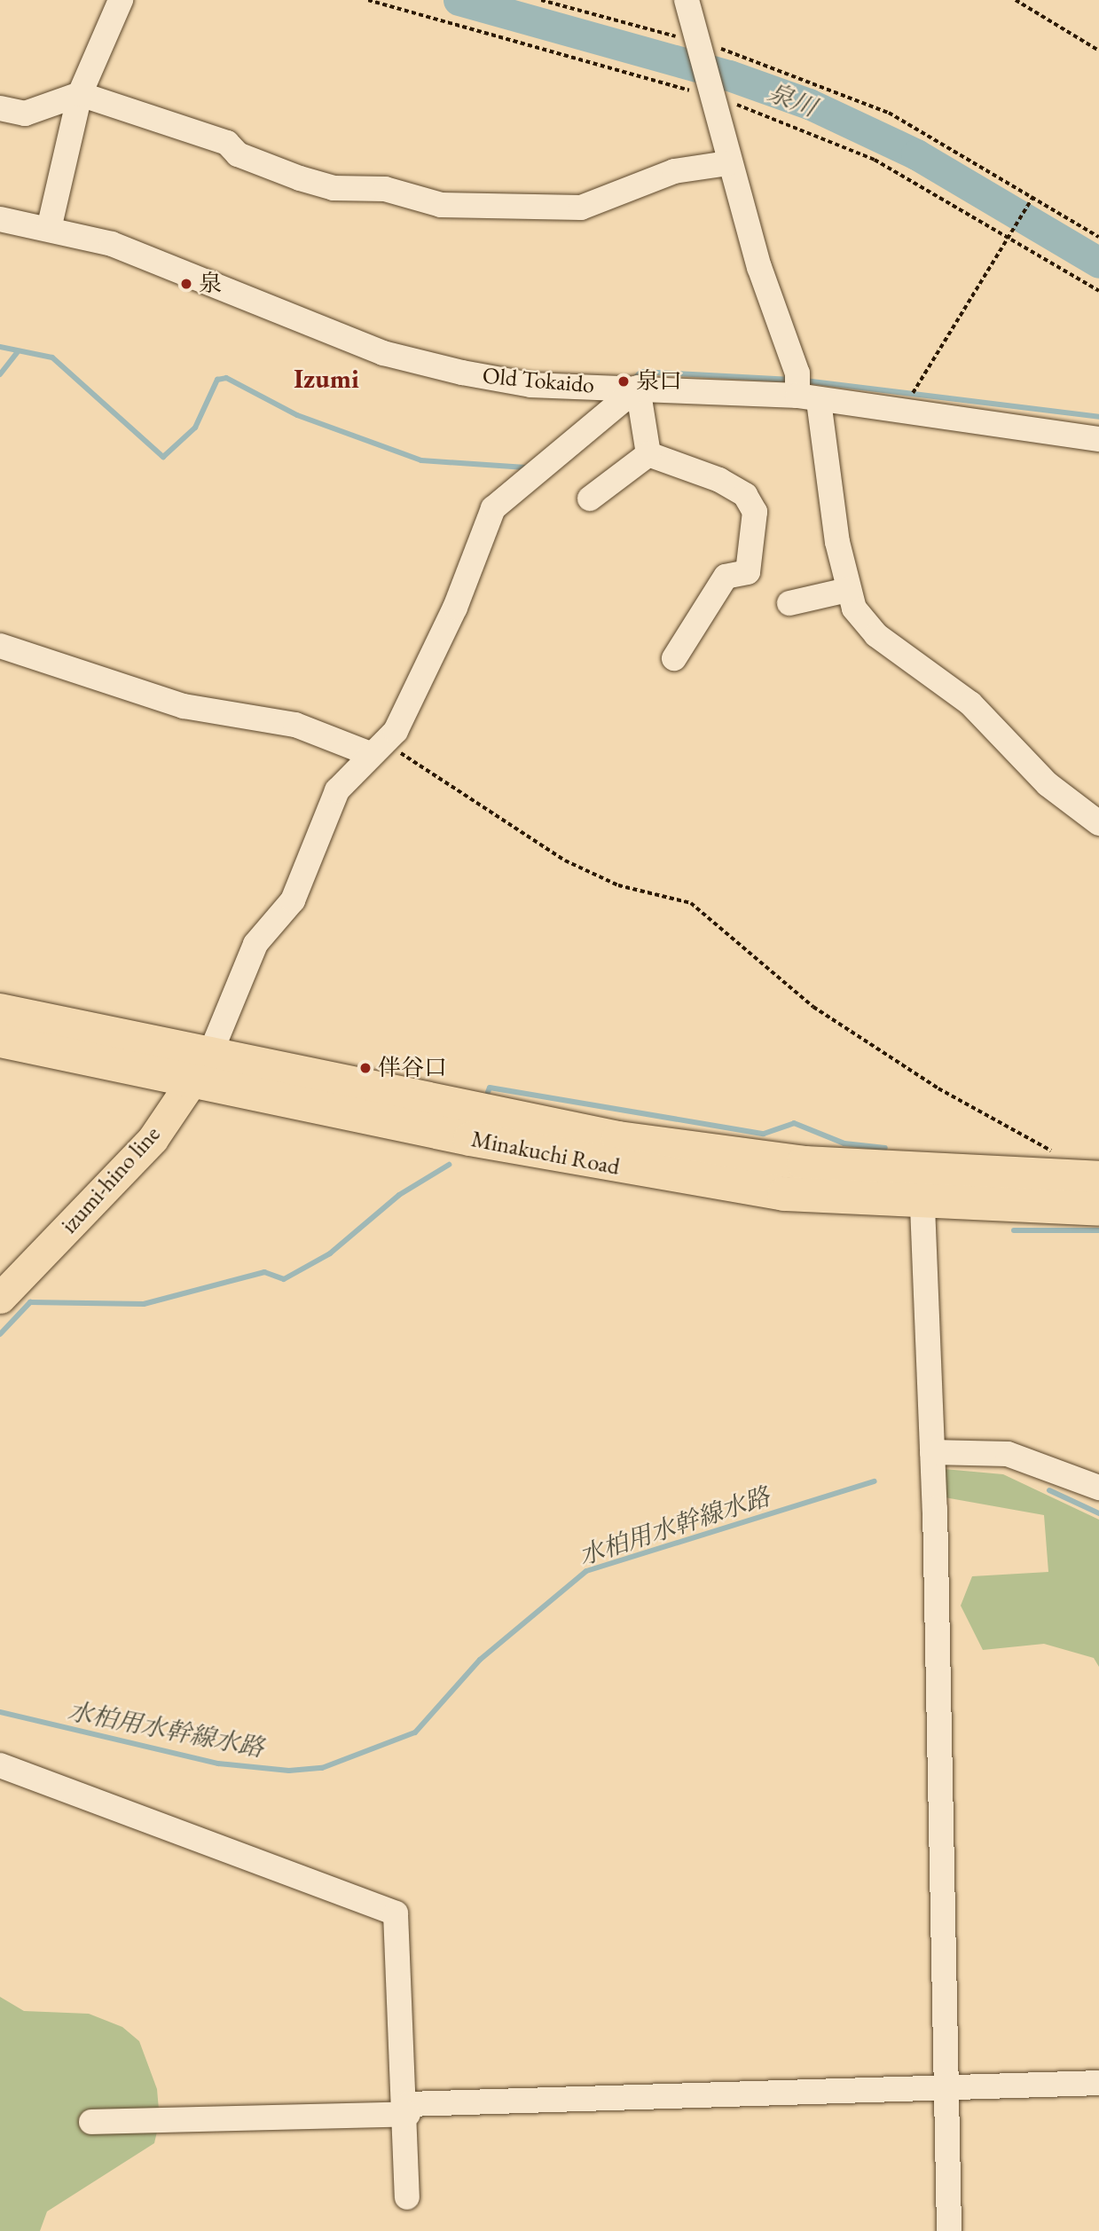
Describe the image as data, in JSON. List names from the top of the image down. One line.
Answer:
{"streets":{"highway":["Minakuchi Road"],"main road":["izumi-hino line"],"street":["Old Tokaido"]},"crossings":[["Minakuchi Road","izumi-hino line"]],"districts":["Izumi"],"water":["泉川","水柏用水幹線水路"],"places":["泉","泉口","伴谷口"]}
